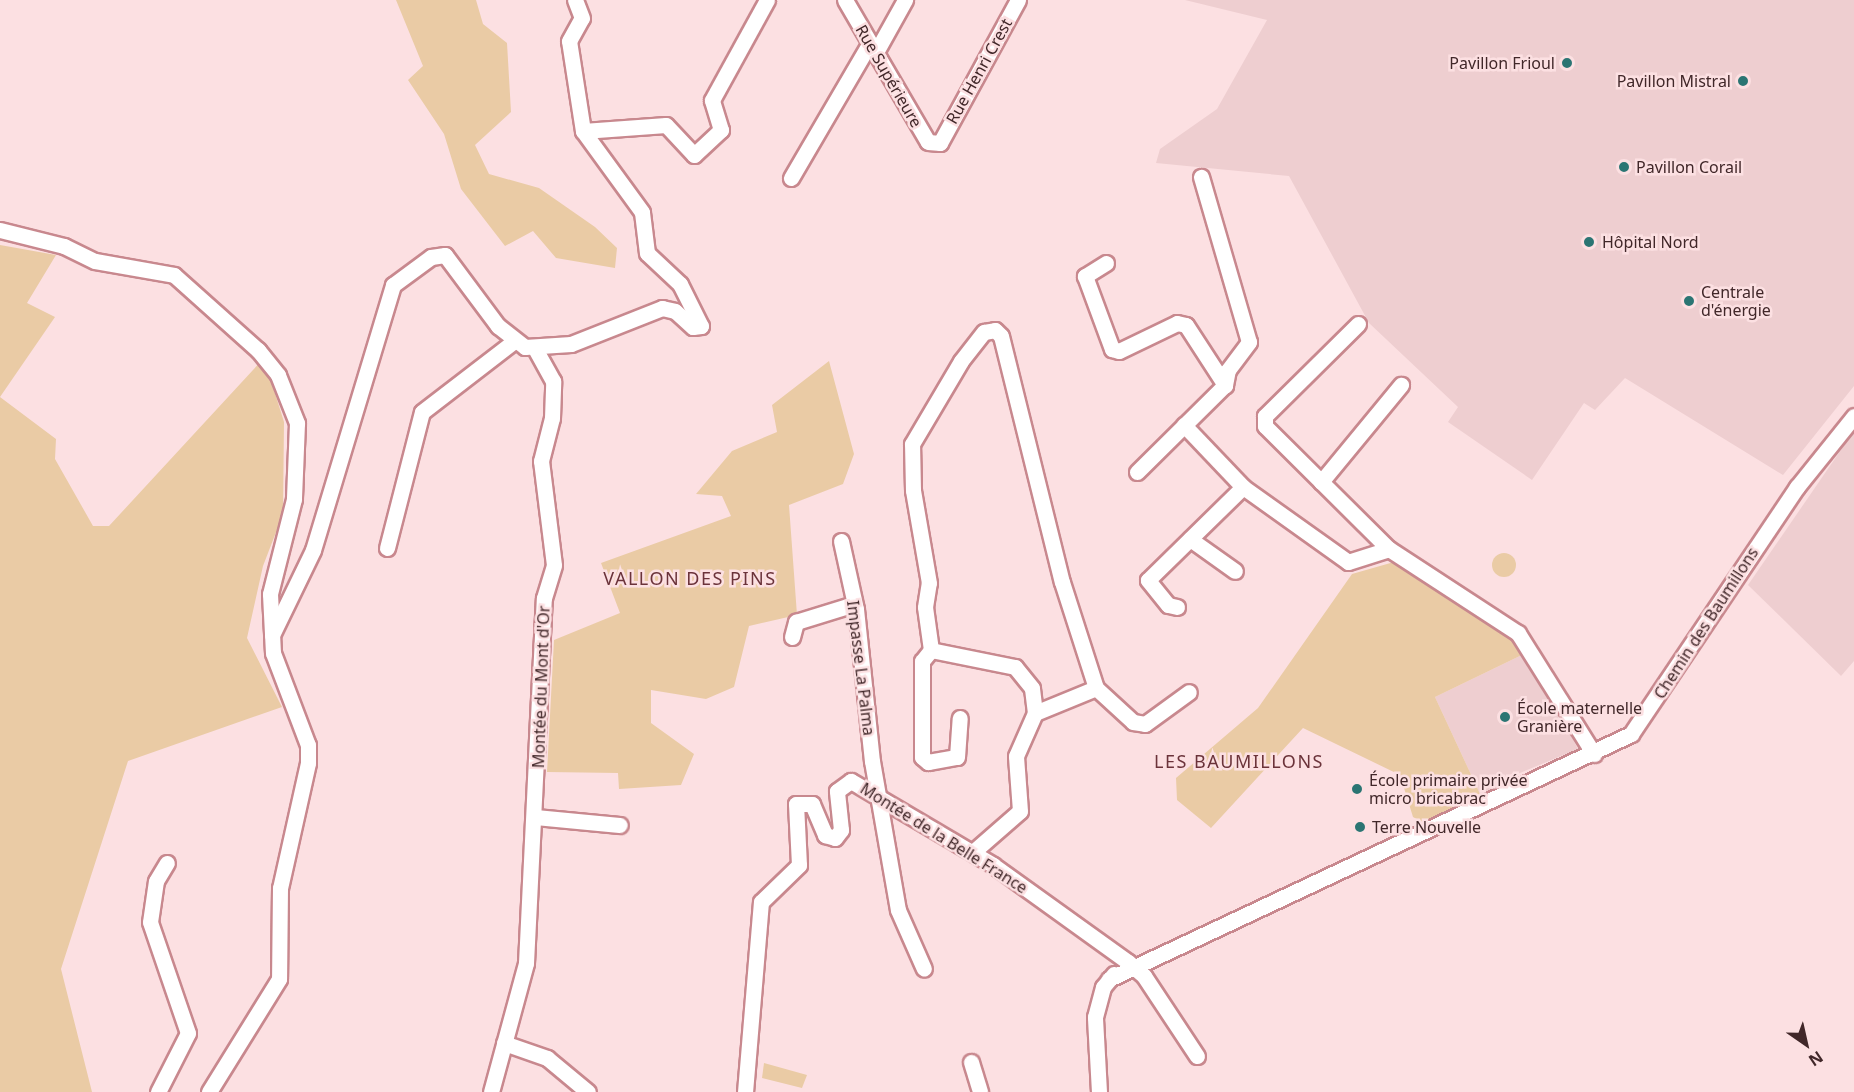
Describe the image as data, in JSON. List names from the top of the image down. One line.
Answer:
{"streets":{"street":["Rue Henri Crest","Rue Supérieure","Chemin des Baumillons","Impasse La Palma","Montée du Mont d'Or","Montée de la Belle France"]},"crossings":[["Rue Henri Crest","Rue Supérieure"],["Chemin des Baumillons","Montée de la Belle France"],["Impasse La Palma","Montée de la Belle France"]],"districts":["VALLON DES PINS","LES BAUMILLONS"],"places":["Pavillon Frioul","Pavillon Mistral","Pavillon Corail","Hôpital Nord","Centrale d'énergie","École maternelle Granière","École primaire privée micro bricabrac","Terre Nouvelle"],"north":"bottom right"}
